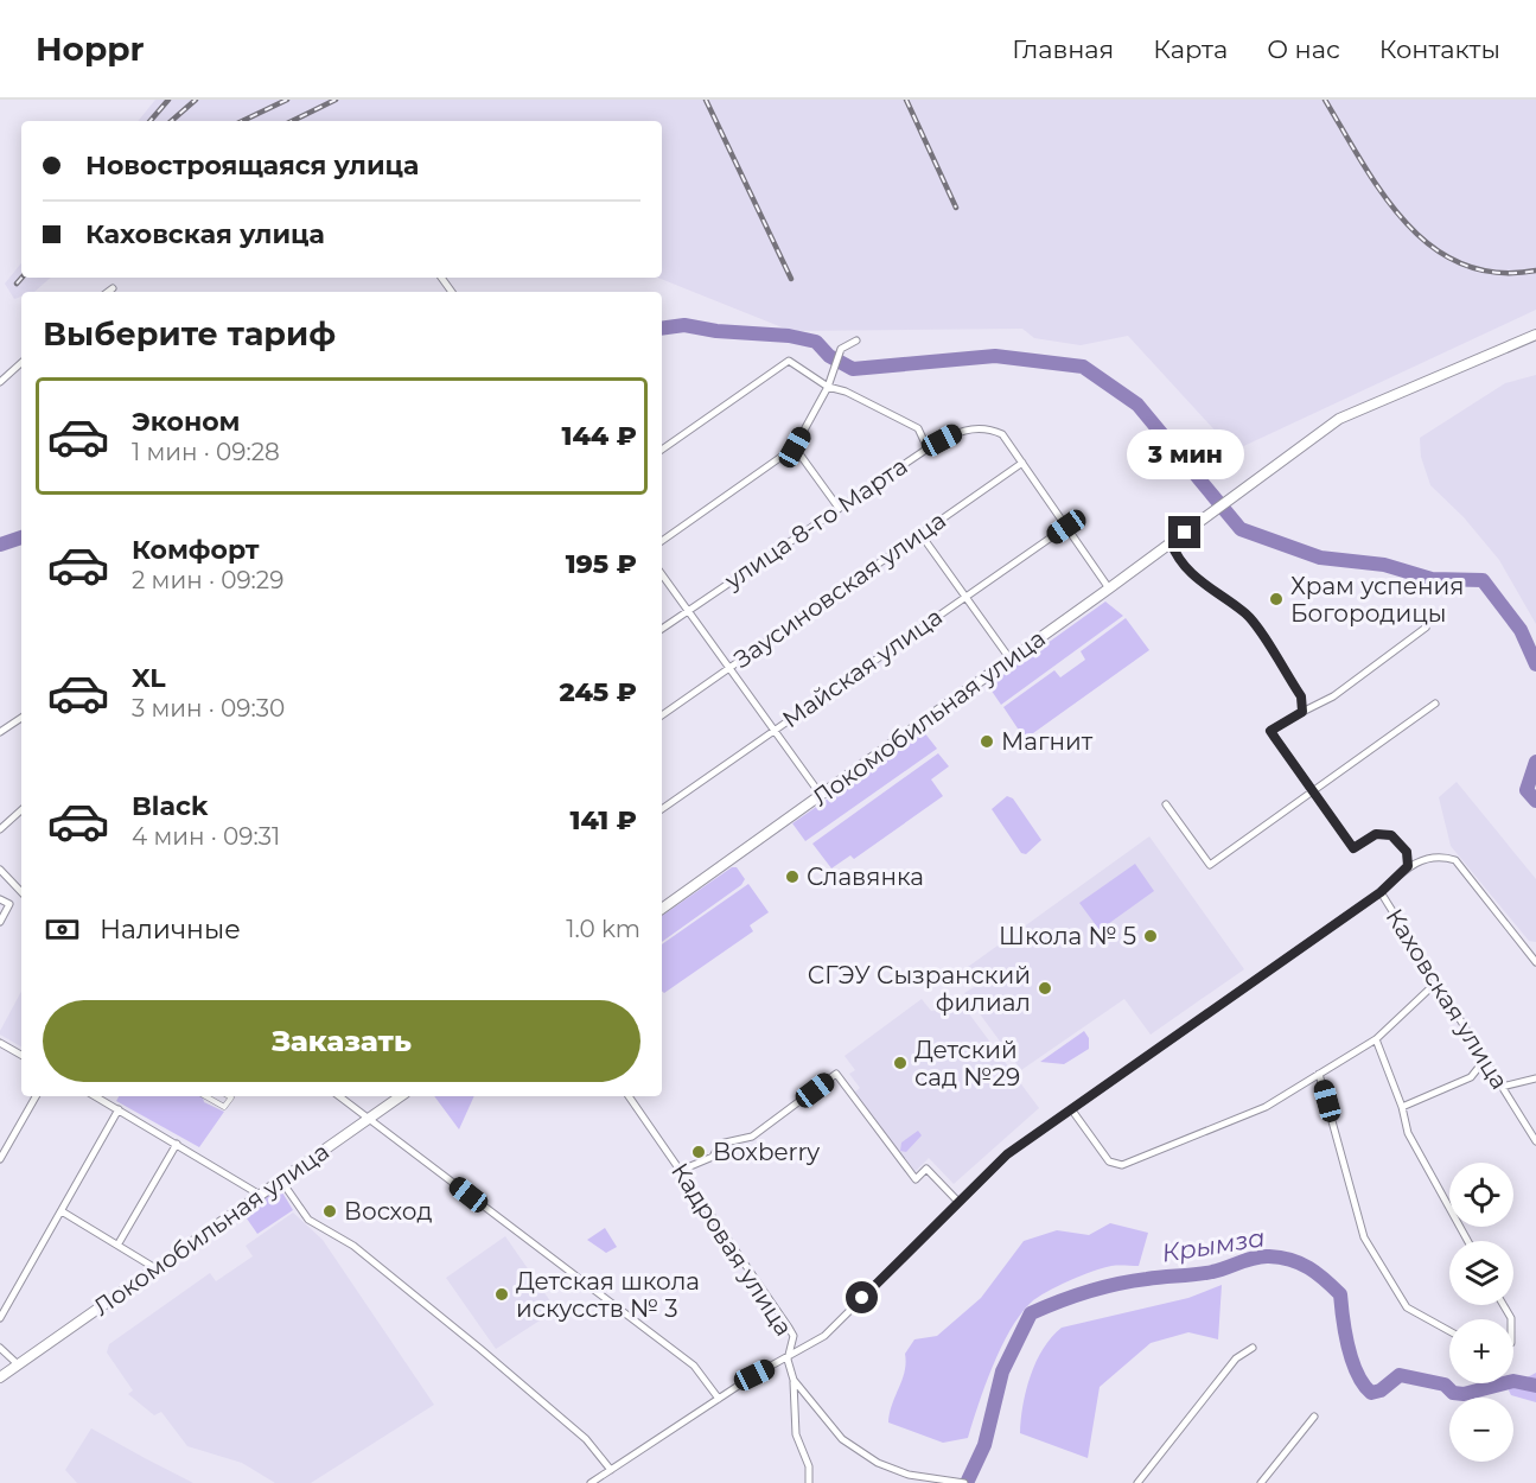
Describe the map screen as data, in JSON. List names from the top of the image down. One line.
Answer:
{"streets":{"main road":["Локомобильная улица"],"street":["улица 8-го Марта","Заусиновская улица","Майская улица","Каховская улица","Кадровая улица"]},"crossings":[["улица 8-го Марта","Заусиновская улица"],["улица 8-го Марта","Майская улица"],["улица 8-го Марта","Локомобильная улица"]],"water":["Крымза"],"places":["Храм успения Богородицы","Магнит","Славянка","Школа № 5","СГЭУ Сызранский филиал","Детский сад №29","Boxberry","Восход","Детская школа искусств № 3"],"page":{"header":"Hoppr","nav":["Главная","Карта","О нас","Контакты"],"banner":["Новостроящаяся улица","Каховская улица"],"heading":"Выберите тариф","list":[{"name":"Эконом","note":"1 мин · 09:28","value":"144 ₽"},{"name":"Комфорт","note":"2 мин · 09:29","value":"195 ₽"},{"name":"XL","note":"3 мин · 09:30","value":"245 ₽"},{"name":"Black","note":"4 мин · 09:31","value":"141 ₽"}],"bubble":"3 мин","pay":["Наличные","1.0 km"],"buttons":"Заказать","map_buttons":["+","−"]}}
